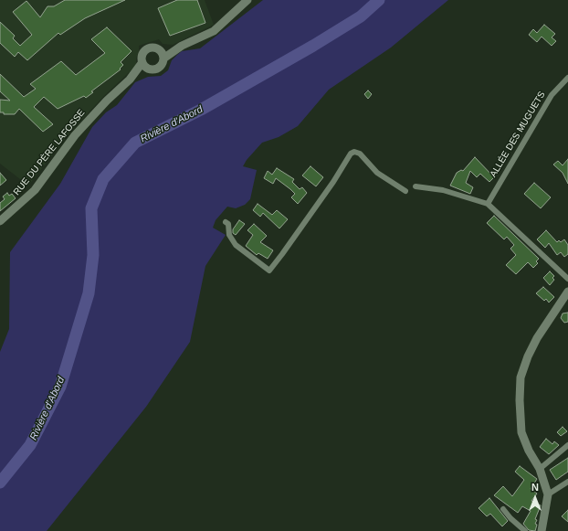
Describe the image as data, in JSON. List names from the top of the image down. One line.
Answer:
{"streets":{"street":["ALLÉE DES MUGUETS","RUE DU PÈRE LAFOSSE"]},"water":["Rivière d'Abord"],"north":"top"}
